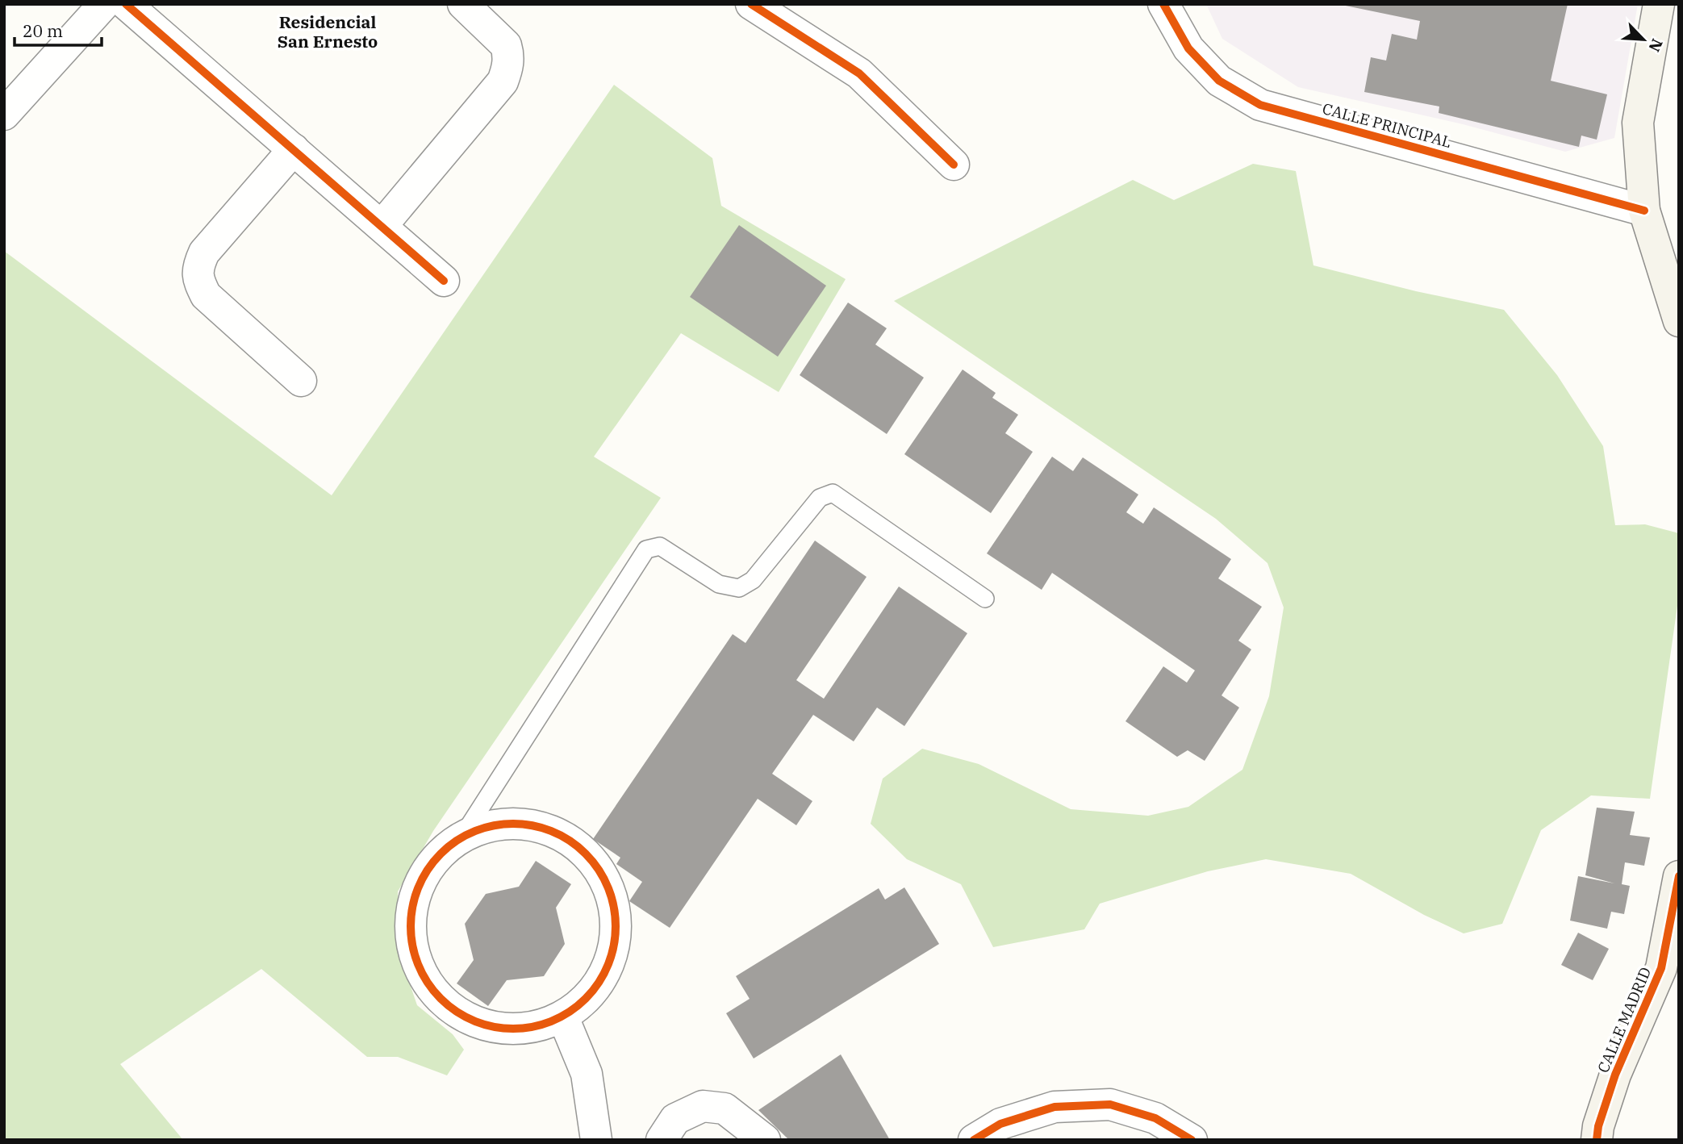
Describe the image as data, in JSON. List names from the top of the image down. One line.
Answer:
{"streets":{"street":["CALLE PRINCIPAL","CALLE MADRID"]},"districts":["Residencial San Ernesto"],"scale_bar":"20 m","north":"bottom right"}
